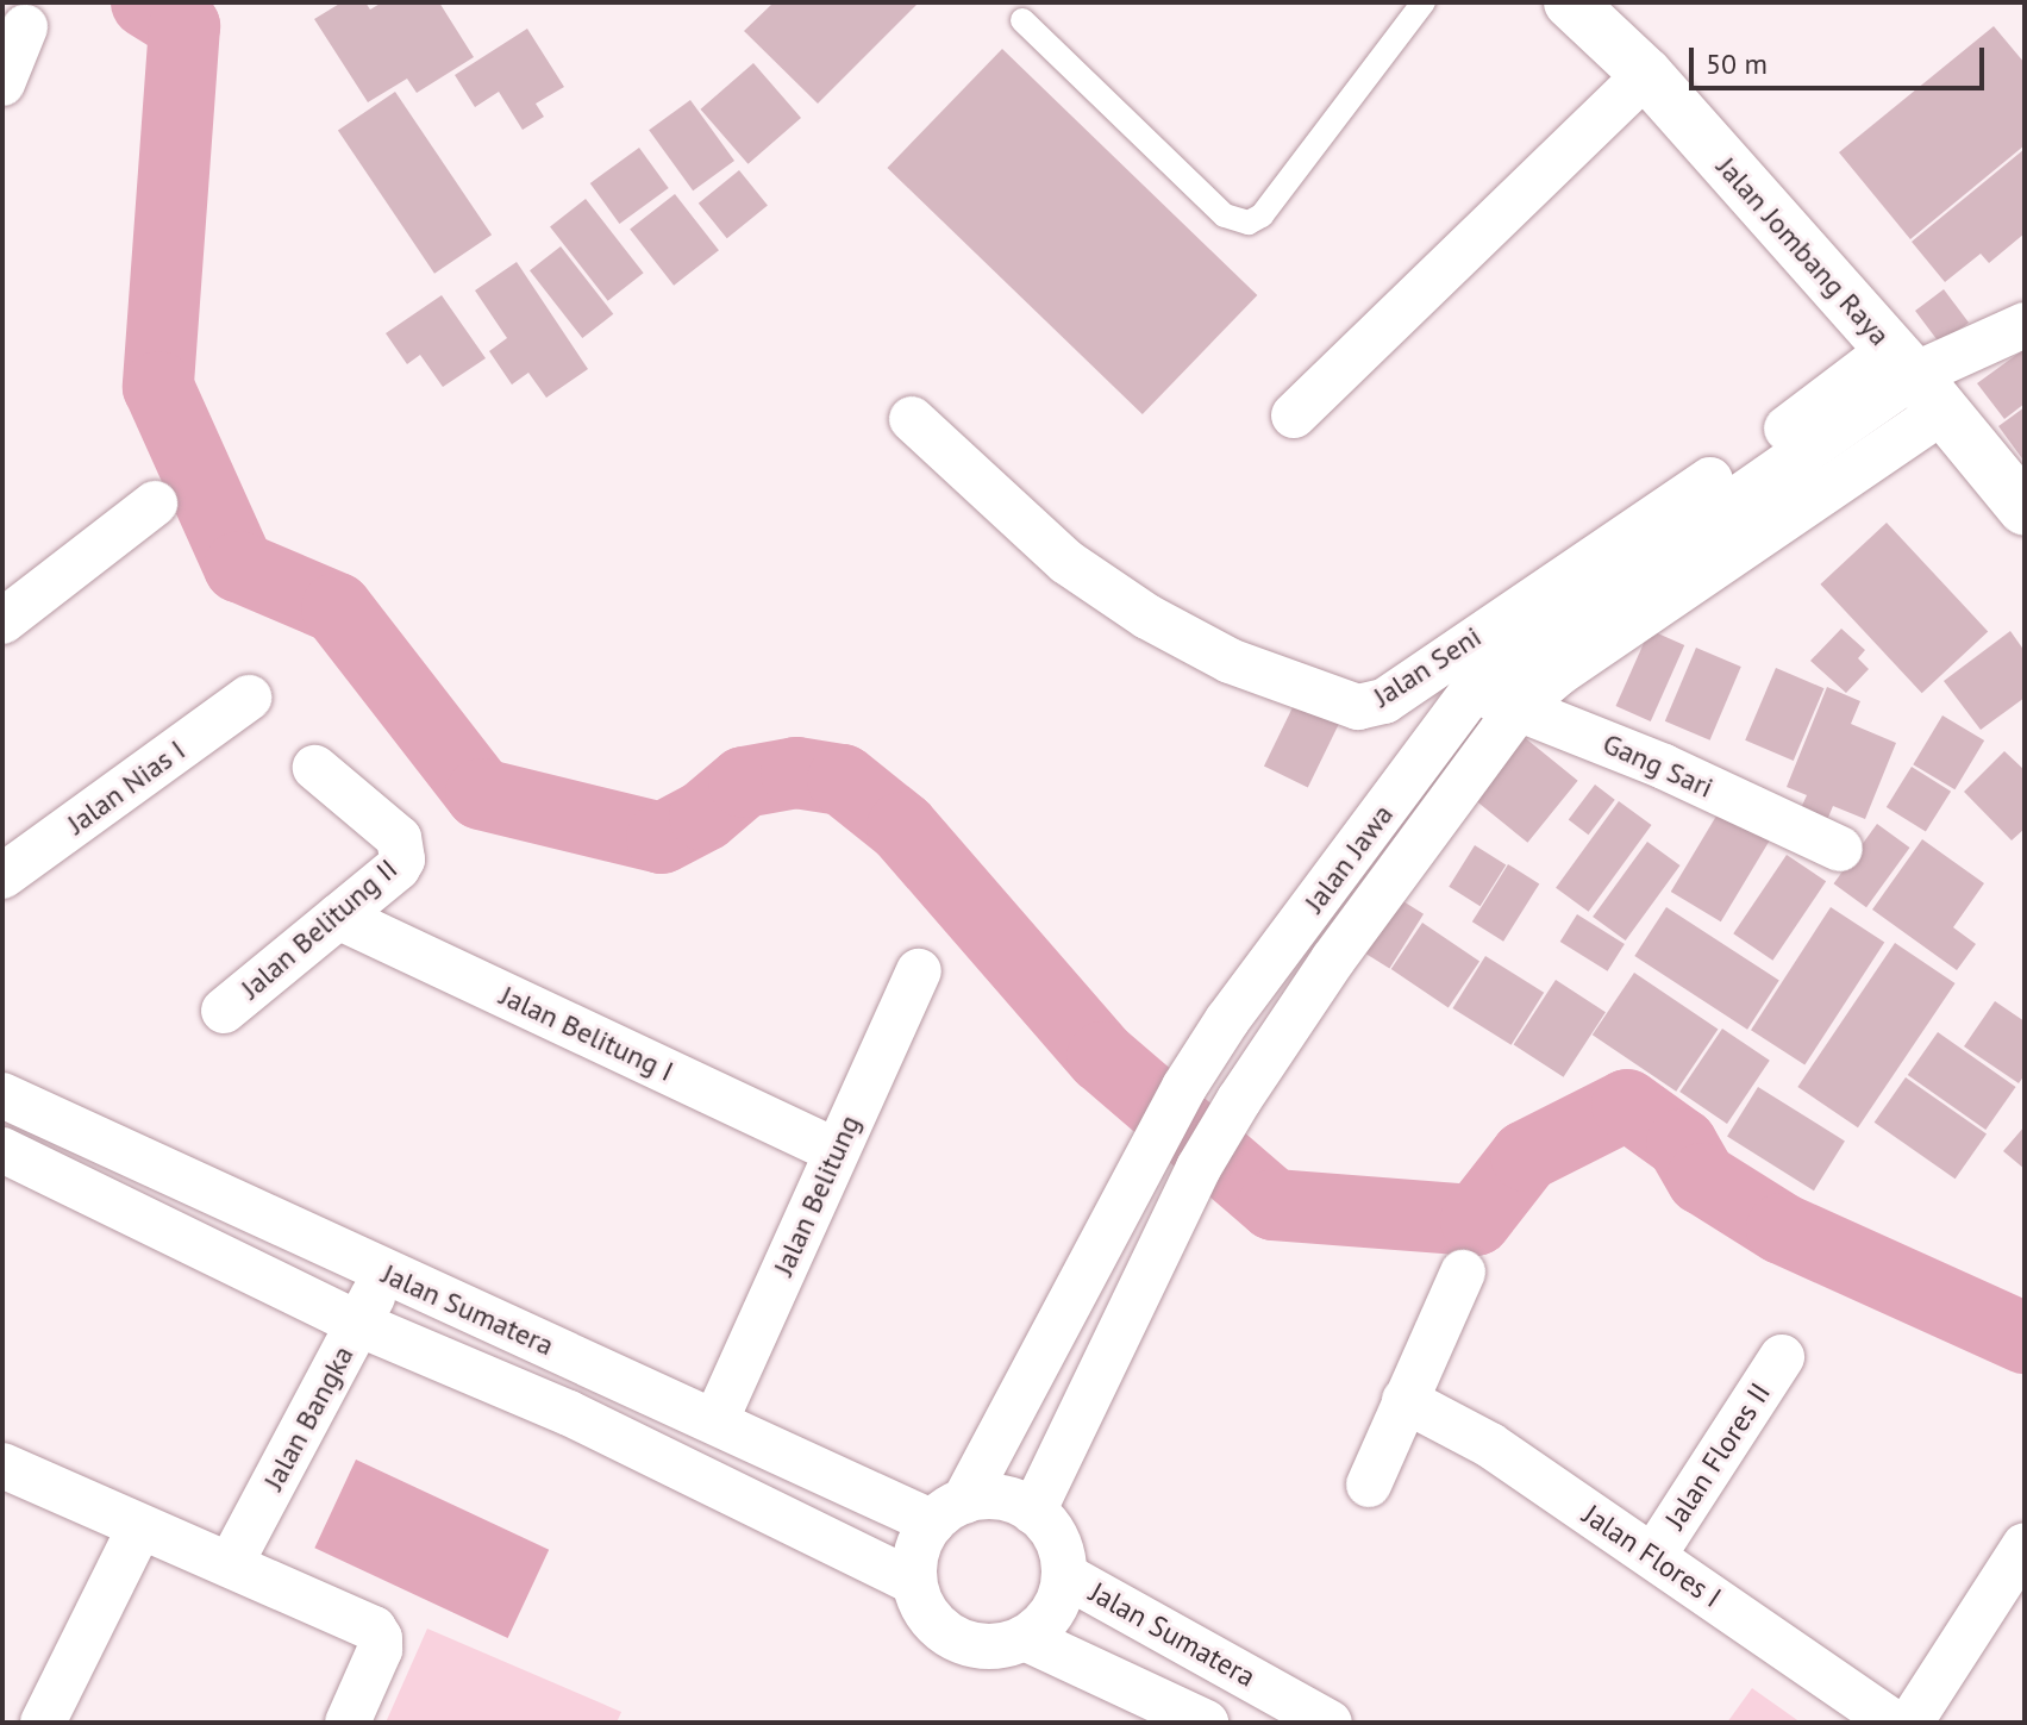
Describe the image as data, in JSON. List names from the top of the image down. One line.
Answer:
{"streets":{"main road":["Jalan Jombang Raya"],"street":["Jalan Seni","Gang Sari","Jalan Nias I","Jalan Jawa","Jalan Belitung II","Jalan Belitung I","Jalan Belitung","Jalan Sumatera","Jalan Bangka","Jalan Flores II","Jalan Flores I"]},"crossings":[["Jalan Jombang Raya","Jalan Seni"],["Jalan Jombang Raya","Jalan Jawa"],["Jalan Seni","Jalan Jawa"],["Gang Sari","Jalan Jawa"],["Jalan Jawa","Jalan Sumatera"],["Jalan Belitung II","Jalan Belitung I"],["Jalan Belitung I","Jalan Belitung"],["Jalan Belitung","Jalan Sumatera"],["Jalan Sumatera","Jalan Bangka"],["Jalan Flores II","Jalan Flores I"]],"scale_bar":"50 m"}
